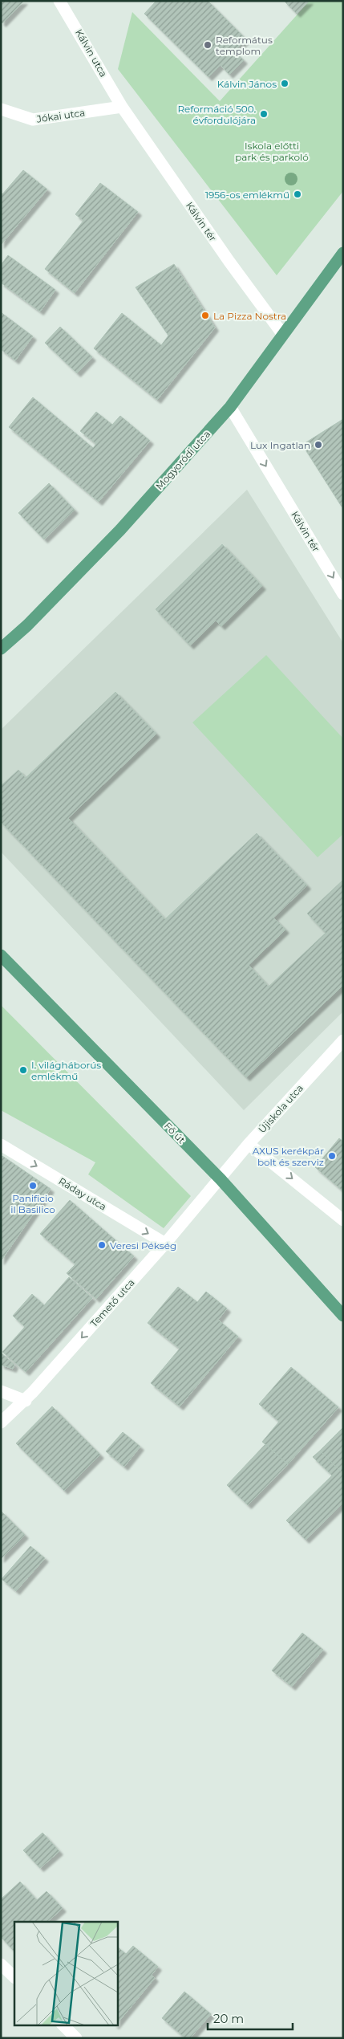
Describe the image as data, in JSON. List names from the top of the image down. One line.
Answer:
{"streets":{"main road":["Mogyoródi utca","Fő út"],"street":["Kálvin utca","Jókai utca","Kálvin tér","Újiskola utca","Ráday utca","Temető utca"]},"crossings":[["Kálvin utca","Jókai utca"],["Kálvin utca","Kálvin tér"],["Jókai utca","Kálvin tér"],["Kálvin tér","Mogyoródi utca"],["Újiskola utca","Fő út"],["Újiskola utca","Temető utca"],["Fő út","Temető utca"],["Ráday utca","Temető utca"]],"one_way":["Kálvin tér","Ráday utca","Temető utca"],"parks":["Iskola előtti park és parkoló"],"places":["Református templom","Kálvin János","Reformáció 500. évfordulójára","1956-os emlékmű","La Pizza Nostra","Lux Ingatlan","I. világháborús emlékmű","AXUS kerékpár bolt és szerviz","Panificio il Basilico","Veresi Pékség"],"scale_bar":"20 m"}
